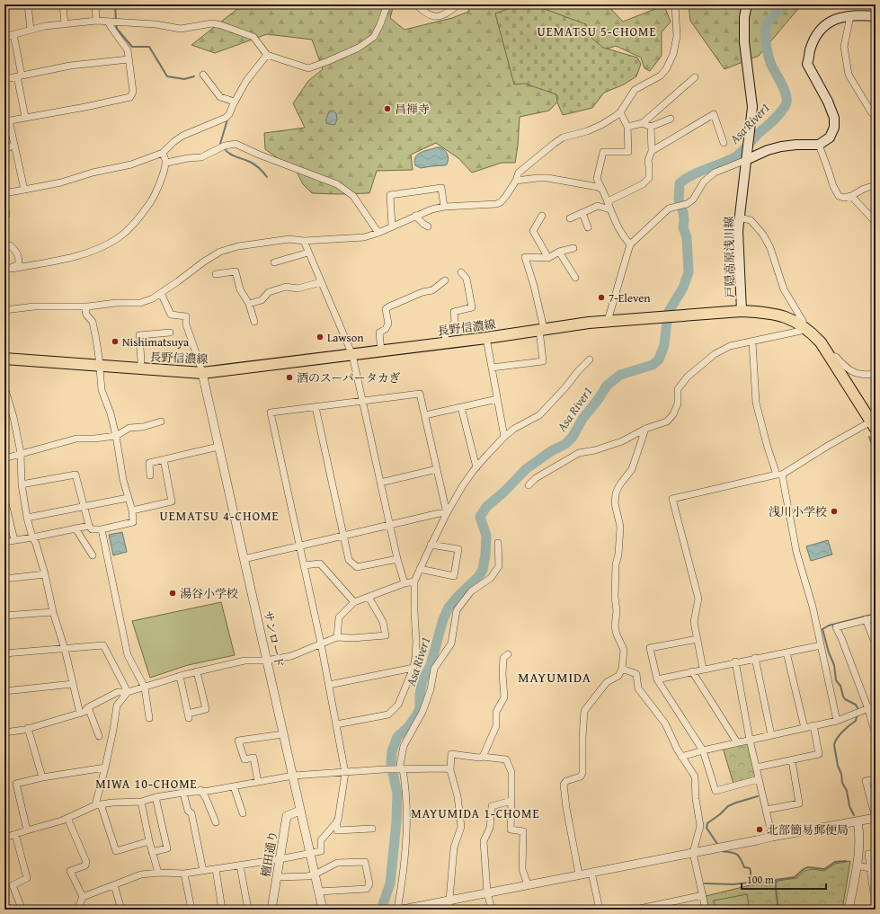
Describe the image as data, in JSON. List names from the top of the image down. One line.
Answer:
{"streets":{"main road":["戸隠高原浅川線","長野信濃線"],"street":["サンロード","檀田通り"]},"crossings":[["戸隠高原浅川線","長野信濃線"],["長野信濃線","サンロード"],["サンロード","檀田通り"]],"districts":["UEMATSU 5-CHOME","UEMATSU 4-CHOME","MAYUMIDA","MIWA 10-CHOME","MAYUMIDA 1-CHOME"],"water":["Asa River1"],"places":["昌禅寺","7-Eleven","Lawson","Nishimatsuya","酒のスーパータカぎ","浅川小学校","湯谷小学校","北部簡易郵便局"],"scale_bar":"100 m"}
